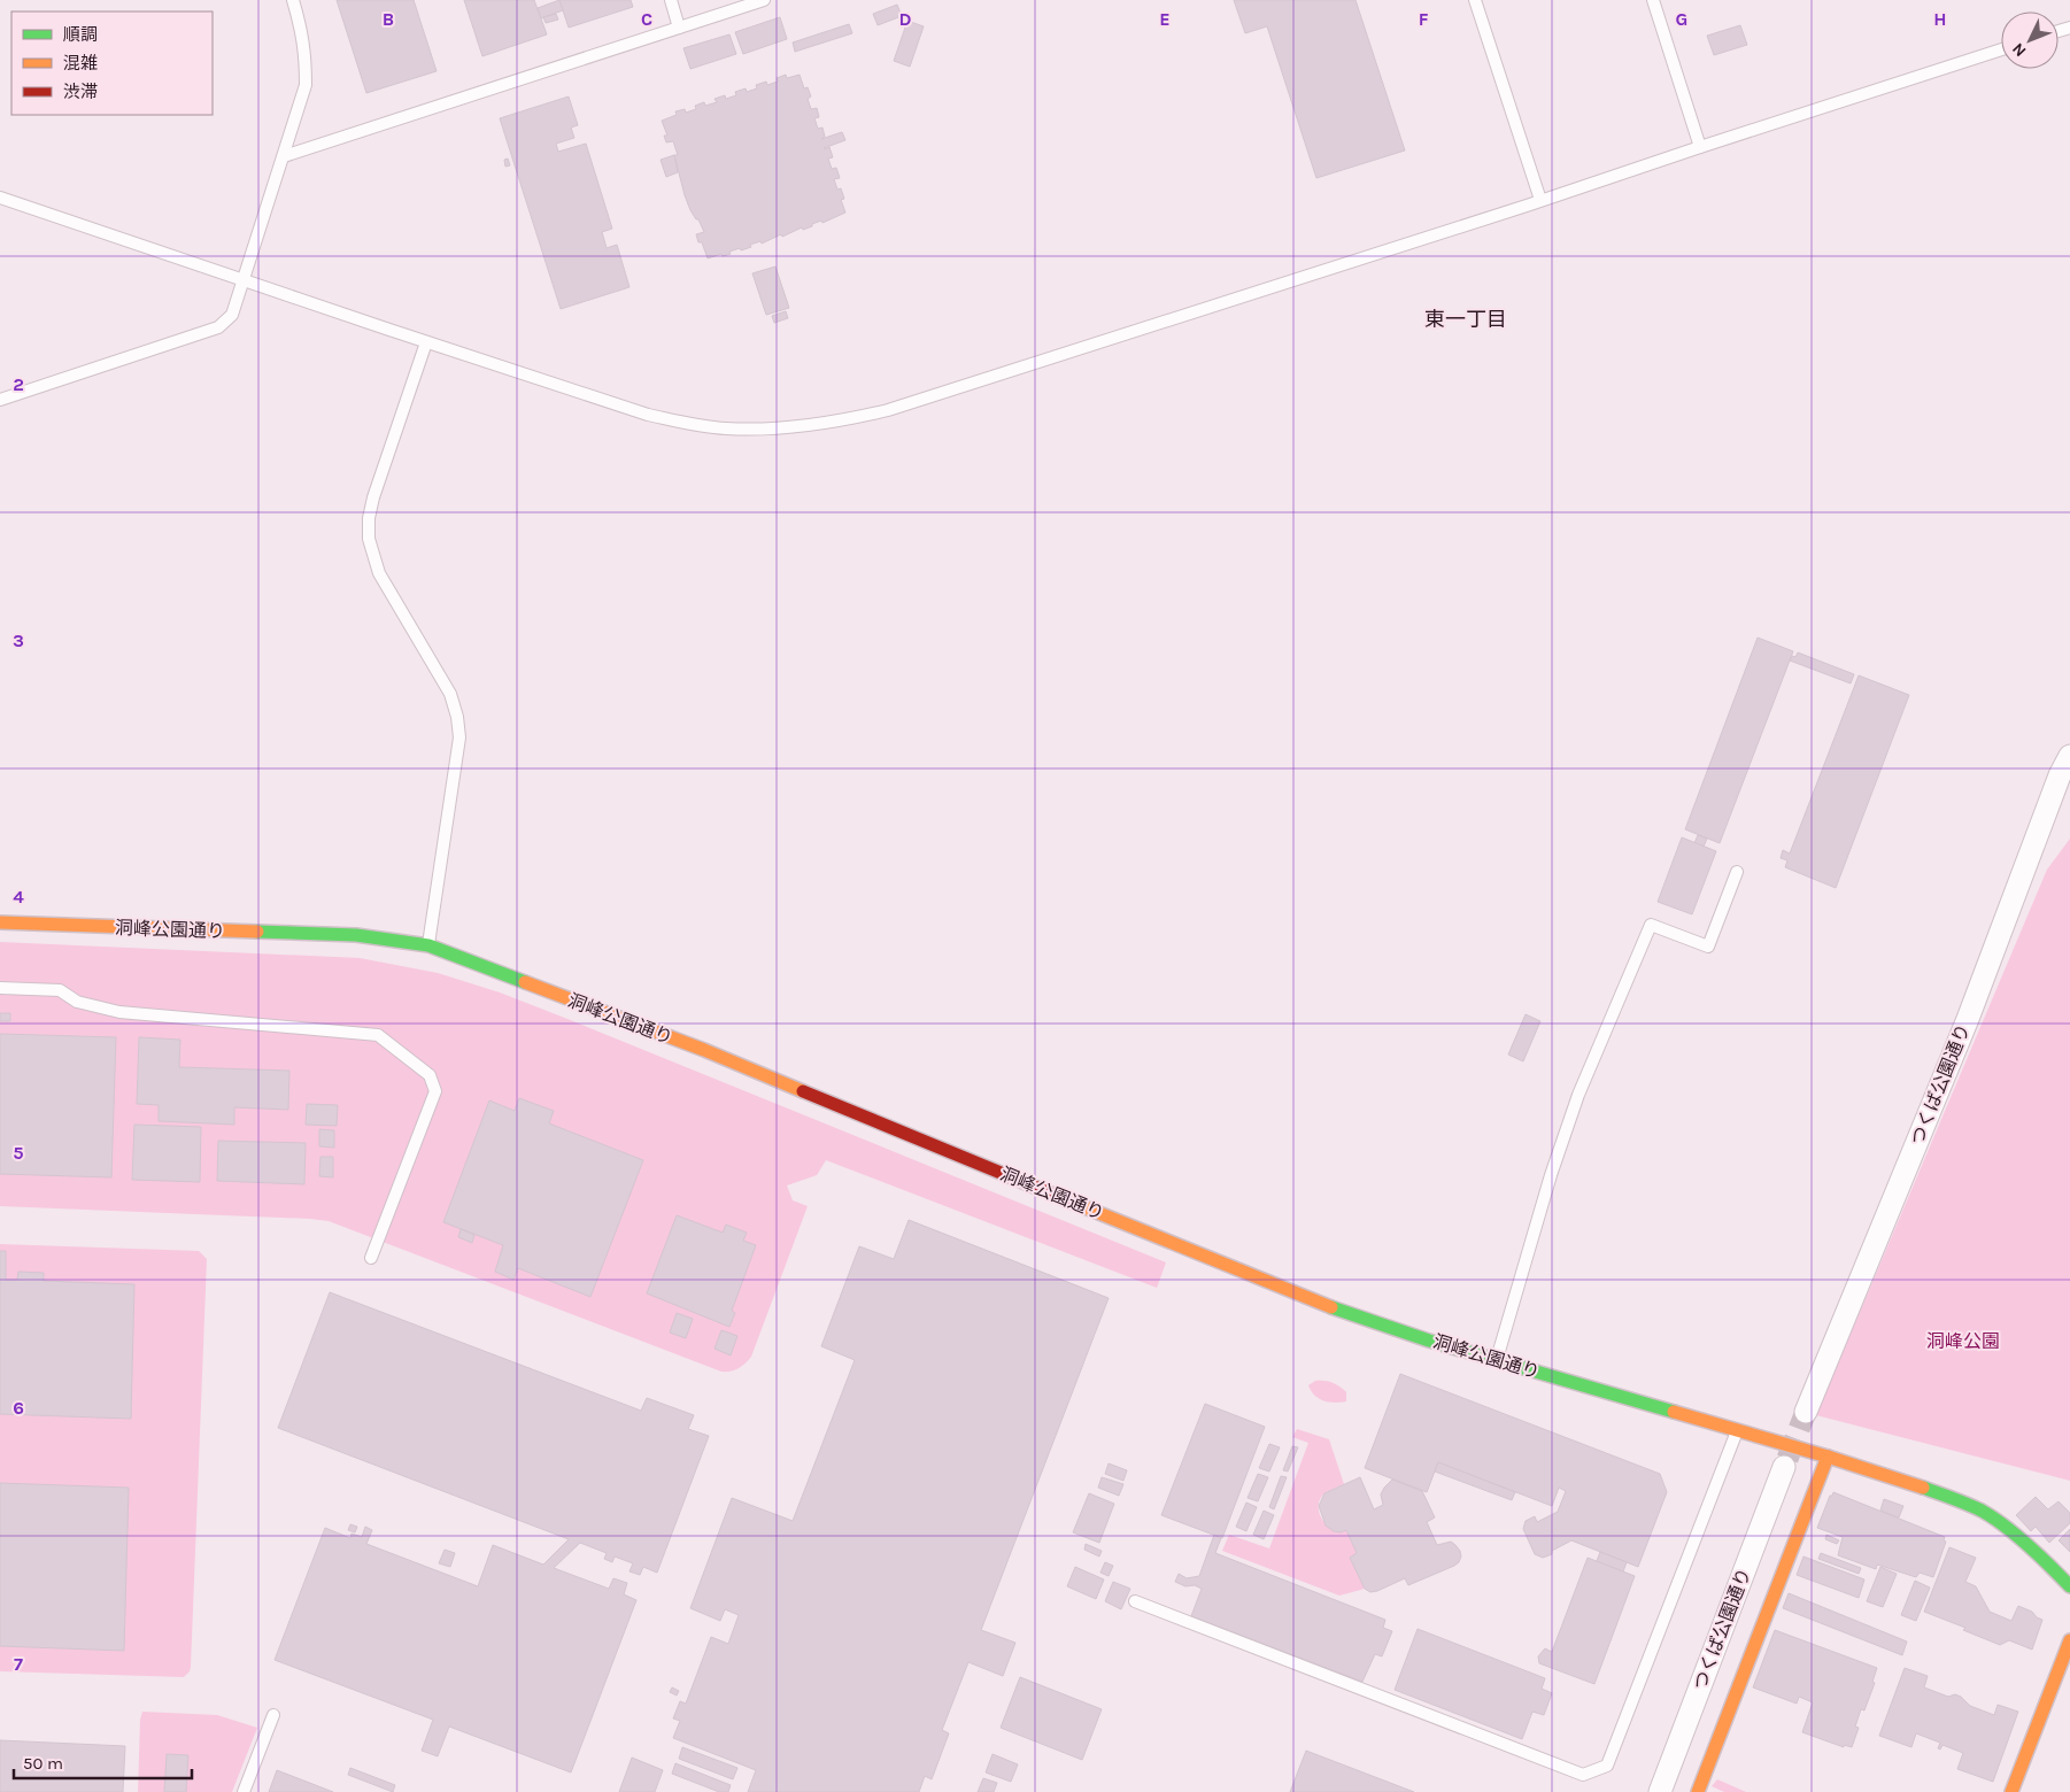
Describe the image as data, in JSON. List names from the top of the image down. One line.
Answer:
{"streets":{"street":["洞峰公園通り","つくば公園通り"]},"districts":["東一丁目"],"parks":["洞峰公園"],"legend":["順調","混雑","渋滞"],"scale_bar":"50 m","north":"bottom left","grid":{"columns":["B","C","D","E","F","G","H"],"rows":["2","3","4","5","6","7"]}}
